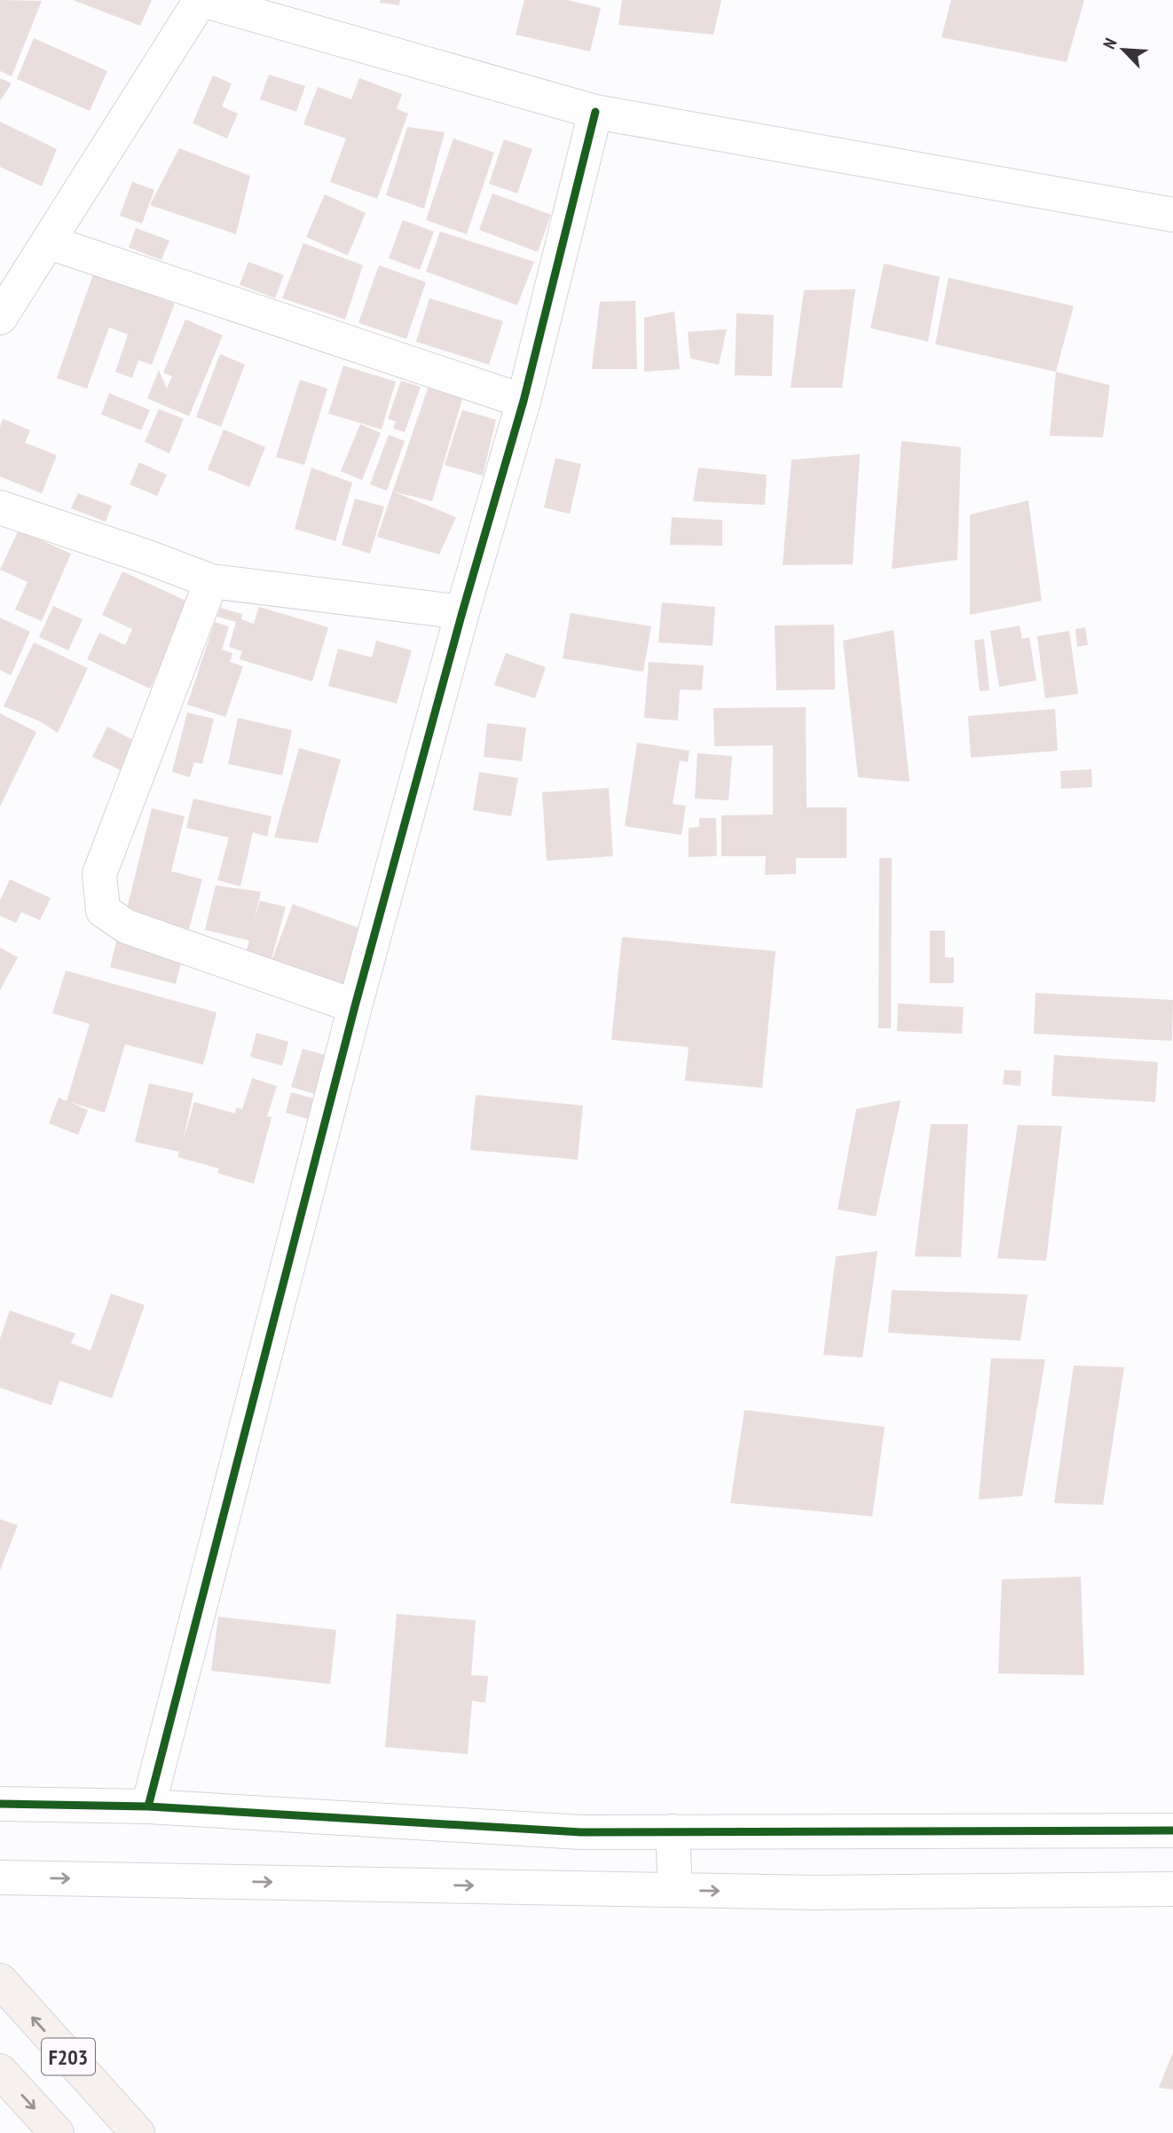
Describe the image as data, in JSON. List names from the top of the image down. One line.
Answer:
{"streets":{"main road":["F203"]},"north":"top left"}
